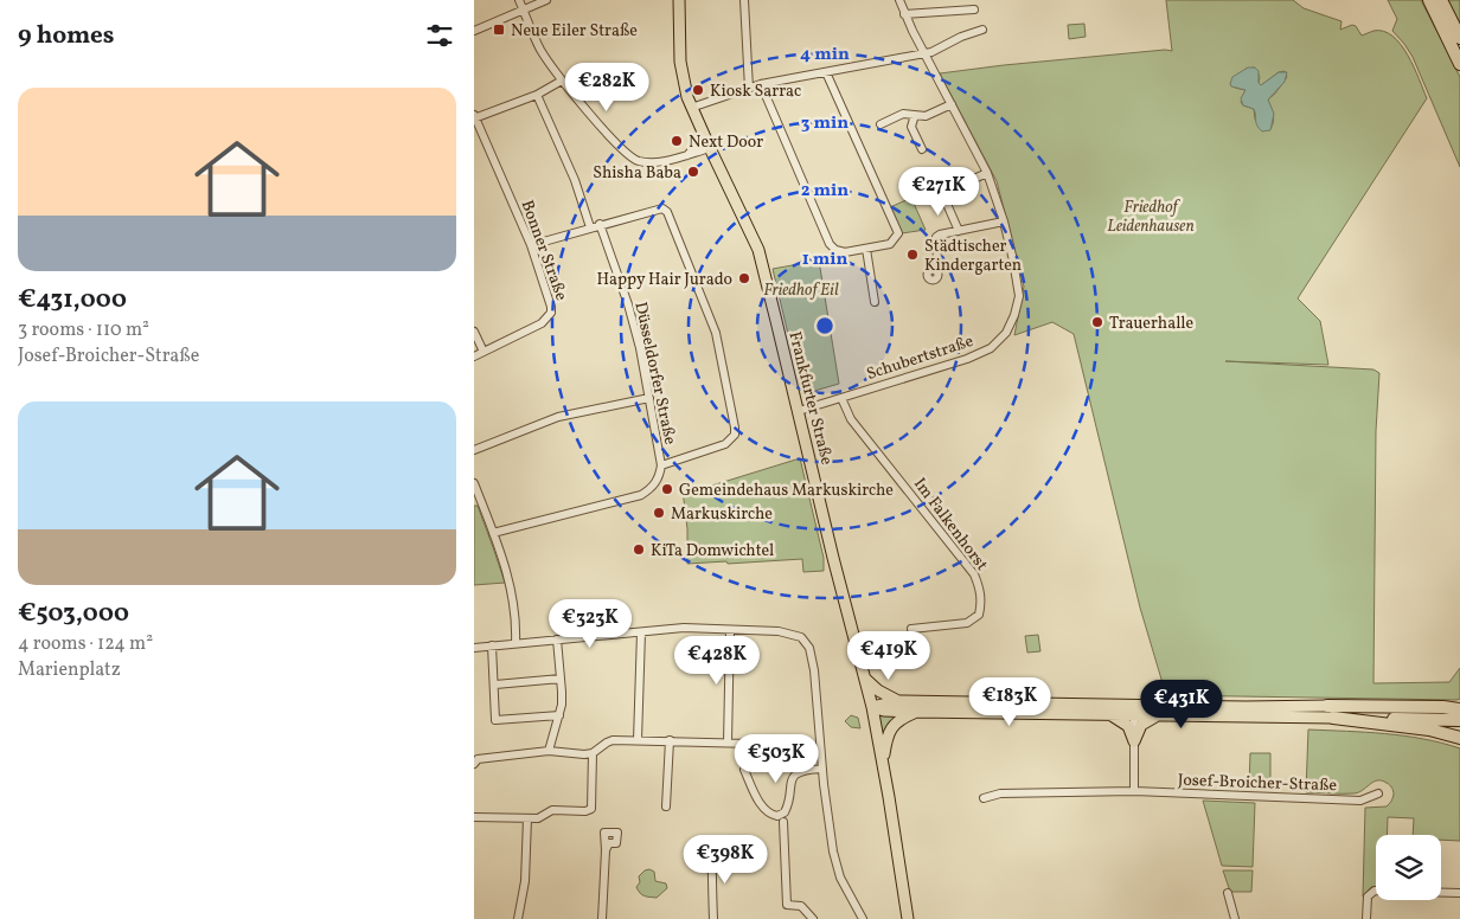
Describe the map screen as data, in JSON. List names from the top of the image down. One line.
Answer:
{"streets":{"main road":["Frankfurter Straße"],"street":["Bonner Straße","Schubertstraße","Düsseldorfer Straße","Im Falkenhorst","Josef-Broicher-Straße"]},"crossings":[["Schubertstraße","Frankfurter Straße"],["Schubertstraße","Im Falkenhorst"]],"parks":["Friedhof Leidenhausen","Friedhof Eil"],"places":{"transit":["Neue Eiler Straße"],"other":["Kiosk Sarrac","Next Door","Shisha Baba","Städtischer Kindergarten","Happy Hair Jurado","Trauerhalle","Gemeindehaus Markuskirche","Markuskirche","KiTa Domwichtel"]},"page":{"heading":"9 homes","price":["€282K","€271K","€323K","€419K","€428K","€183K","€431K","€503K","€398K"],"list":[{"name":"€431,000","note":"3 rooms · 110 m² · Josef-Broicher-Straße"},{"name":"€503,000","note":"4 rooms · 124 m² · Marienplatz"}]},"rings":["4 min","3 min","2 min","1 min"]}
